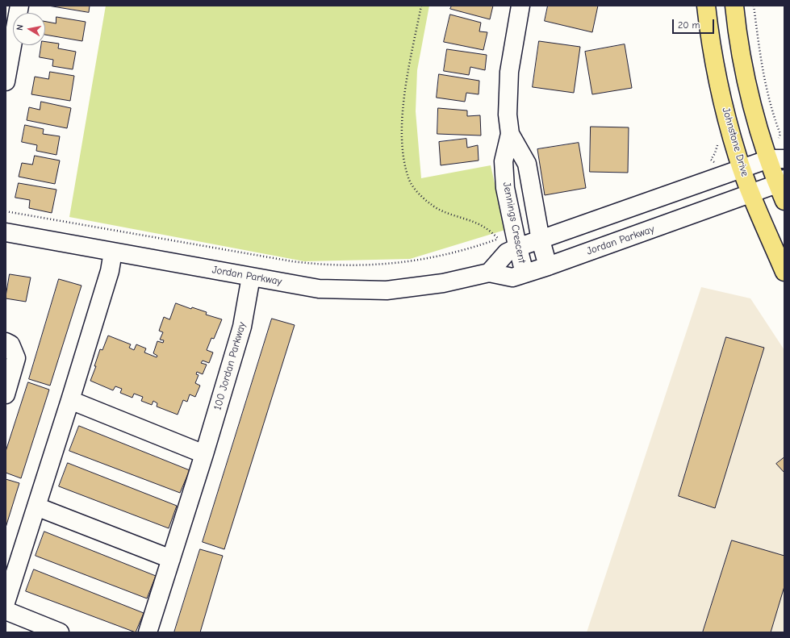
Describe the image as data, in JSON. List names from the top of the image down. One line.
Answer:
{"streets":{"main road":["Johnstone Drive"],"street":["Jennings Crescent","Jordan Parkway","100 Jordan Parkway"]},"crossings":[["Johnstone Drive","Jordan Parkway"],["Jennings Crescent","Jordan Parkway"],["Jordan Parkway","100 Jordan Parkway"]],"scale_bar":"20 m","north":"left"}
